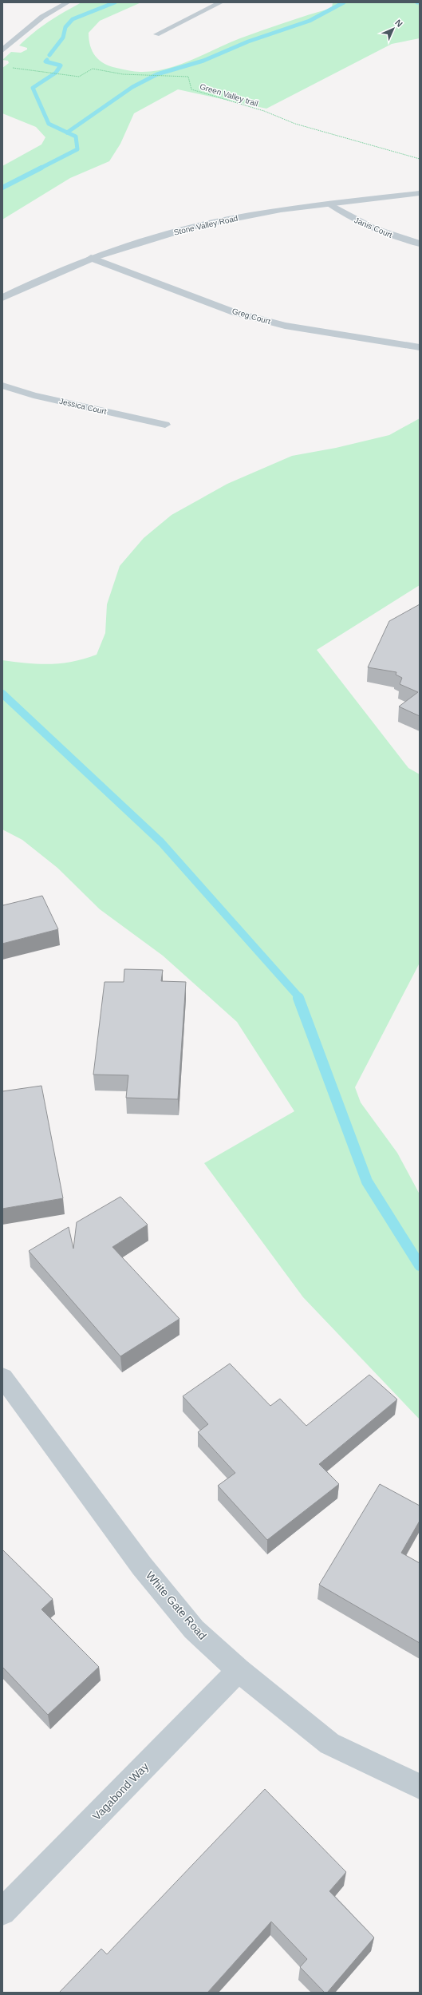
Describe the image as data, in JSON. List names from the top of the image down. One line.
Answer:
{"streets":{"street":["Stone Valley Road","Janis Court","Greg Court","Jessica Court","White Gate Road","Vagabond Way"],"path":["Green Valley trail"]},"crossings":[["Stone Valley Road","Janis Court"],["Stone Valley Road","Greg Court"],["White Gate Road","Vagabond Way"]],"north":"top right"}
